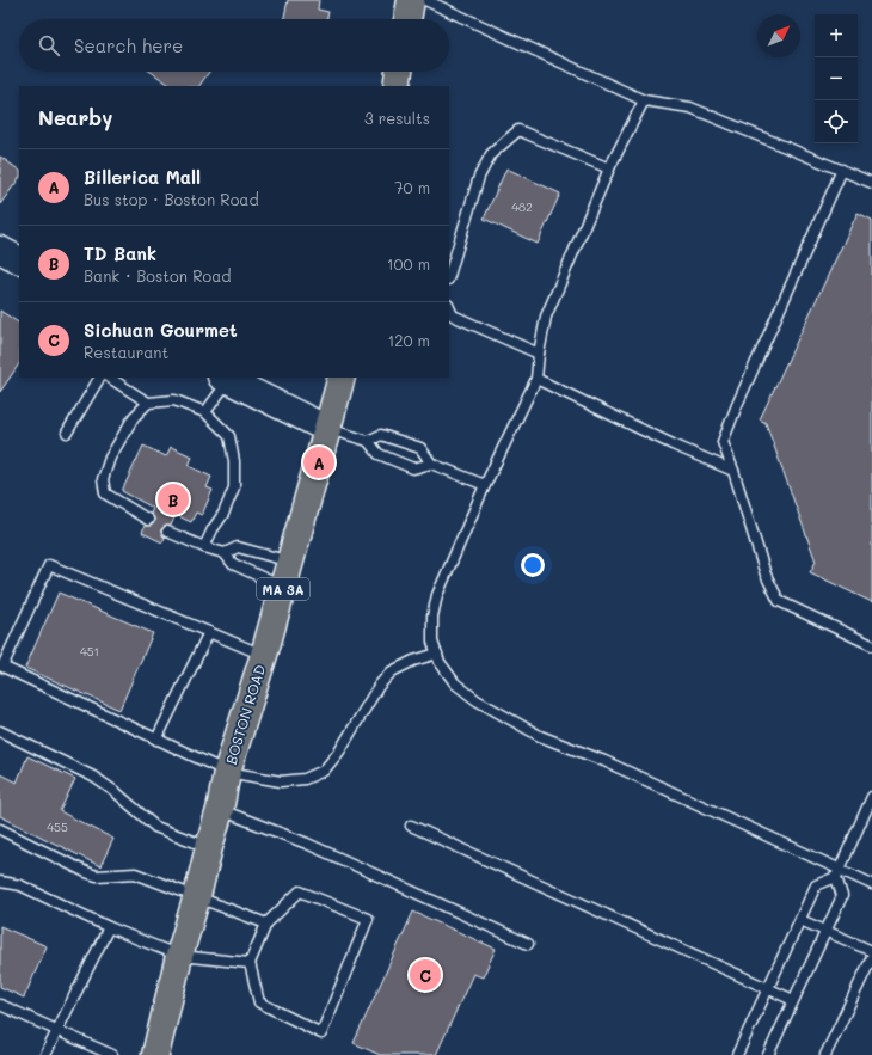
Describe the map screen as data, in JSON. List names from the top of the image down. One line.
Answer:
{"streets":{"main road":["MA 3A","BOSTON ROAD"]},"house_numbers":["482","451","455"],"north":"top right","page":{"map_buttons":["+","−"],"search":"Search here","heading":["Nearby","3 results"],"list":[{"mark":"A","name":"Billerica Mall","note":"Bus stop · Boston Road","value":"70 m"},{"mark":"B","name":"TD Bank","note":"Bank · Boston Road","value":"100 m"},{"mark":"C","name":"Sichuan Gourmet","note":"Restaurant","value":"120 m"}],"pins":["A","B","C"]}}
